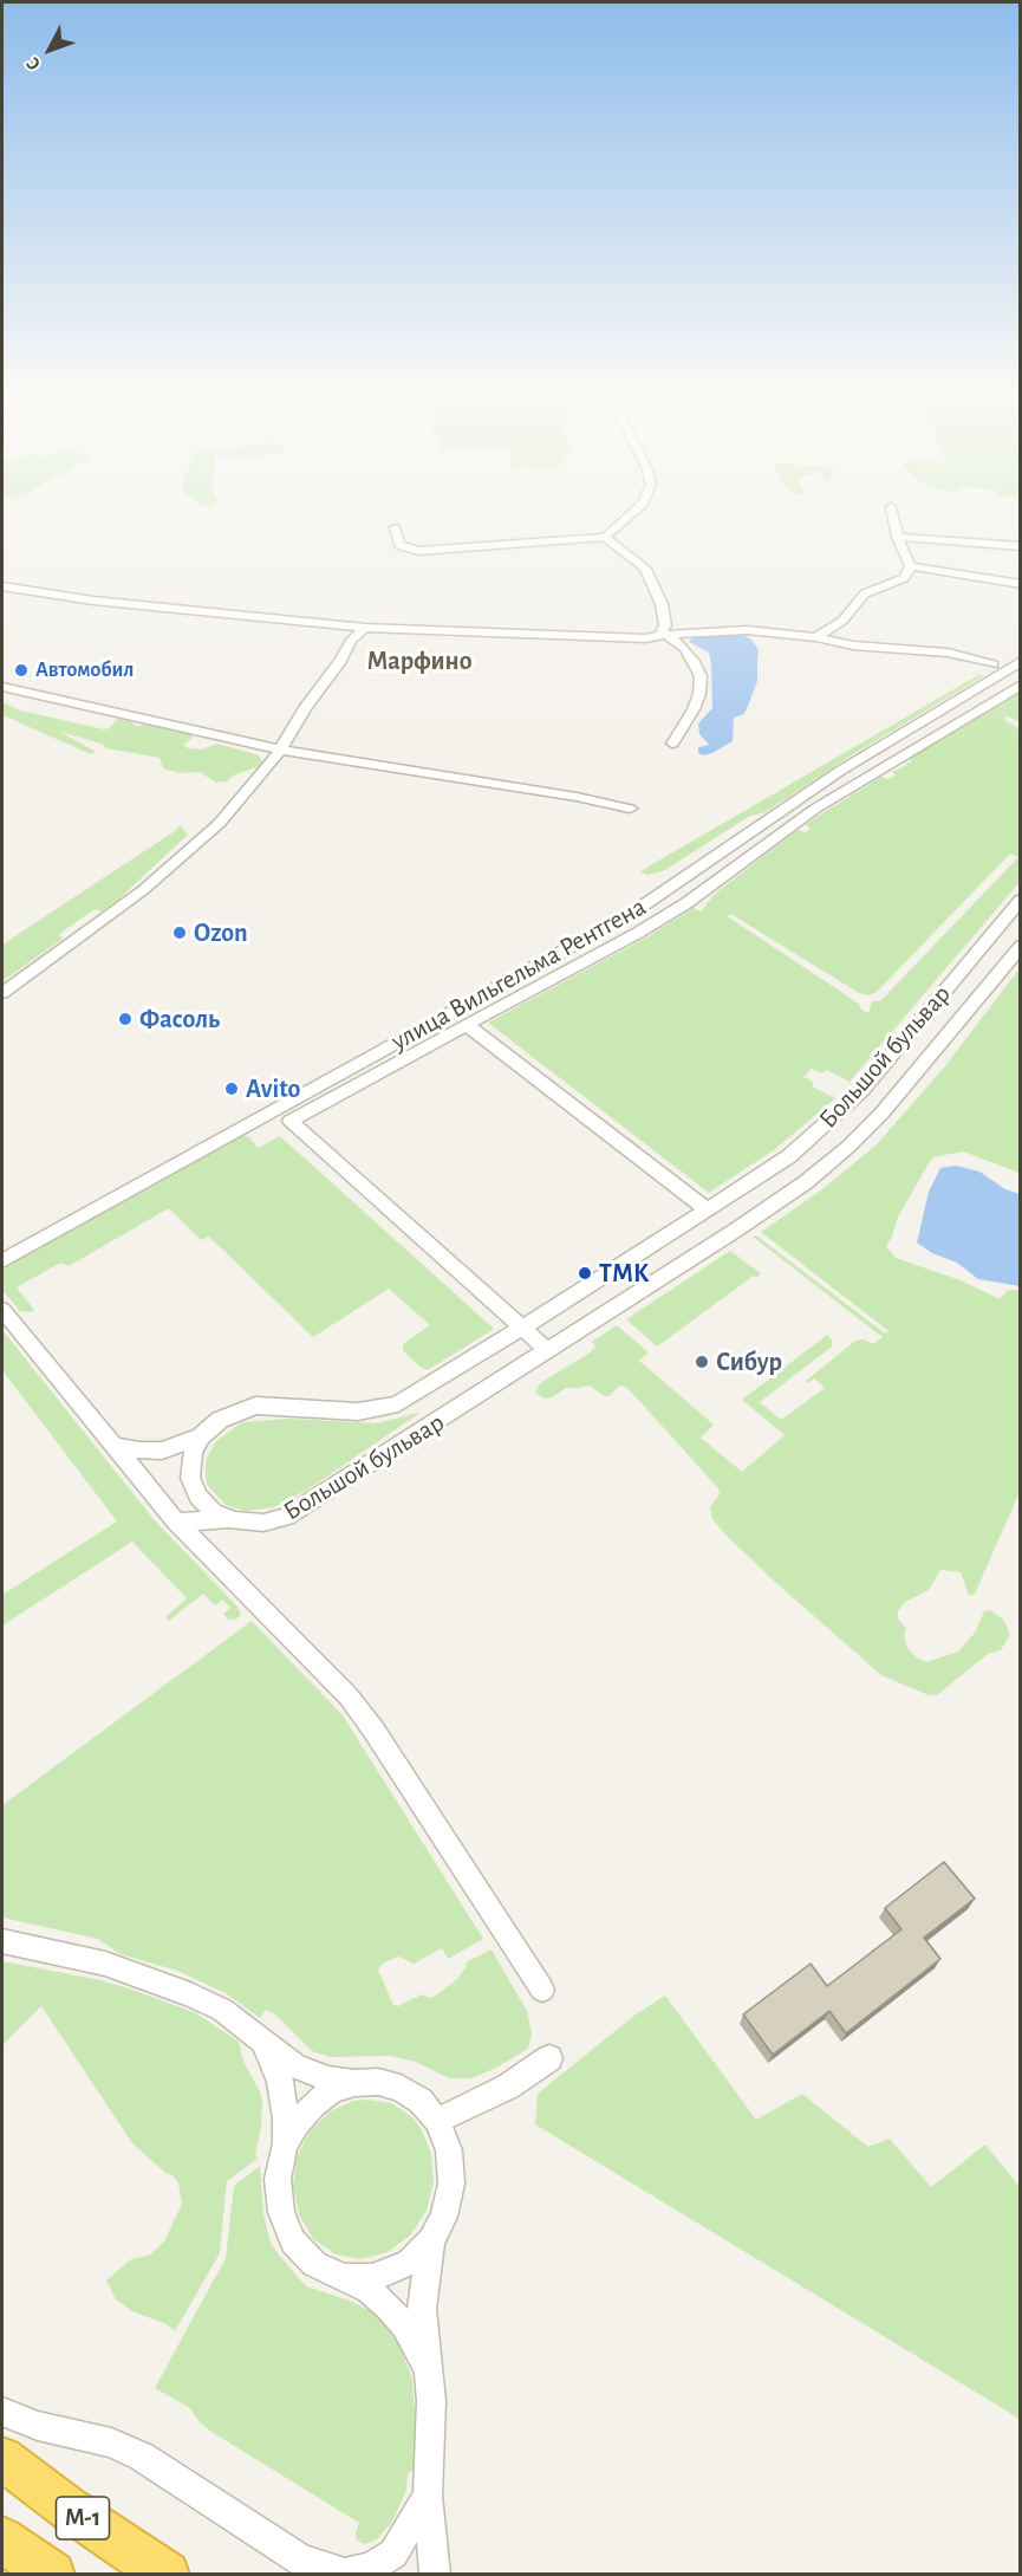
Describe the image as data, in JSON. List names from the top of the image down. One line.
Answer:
{"streets":{"highway":["М-1"],"street":["улица Вильгельма Рентгена","Большой бульвар"]},"crossings":[["улица Вильгельма Рентгена","Большой бульвар"]],"districts":["Марфино"],"places":["Автомобил","Ozon","Фасоль","Avito","ТМК","Сибур"],"north":"bottom left"}
